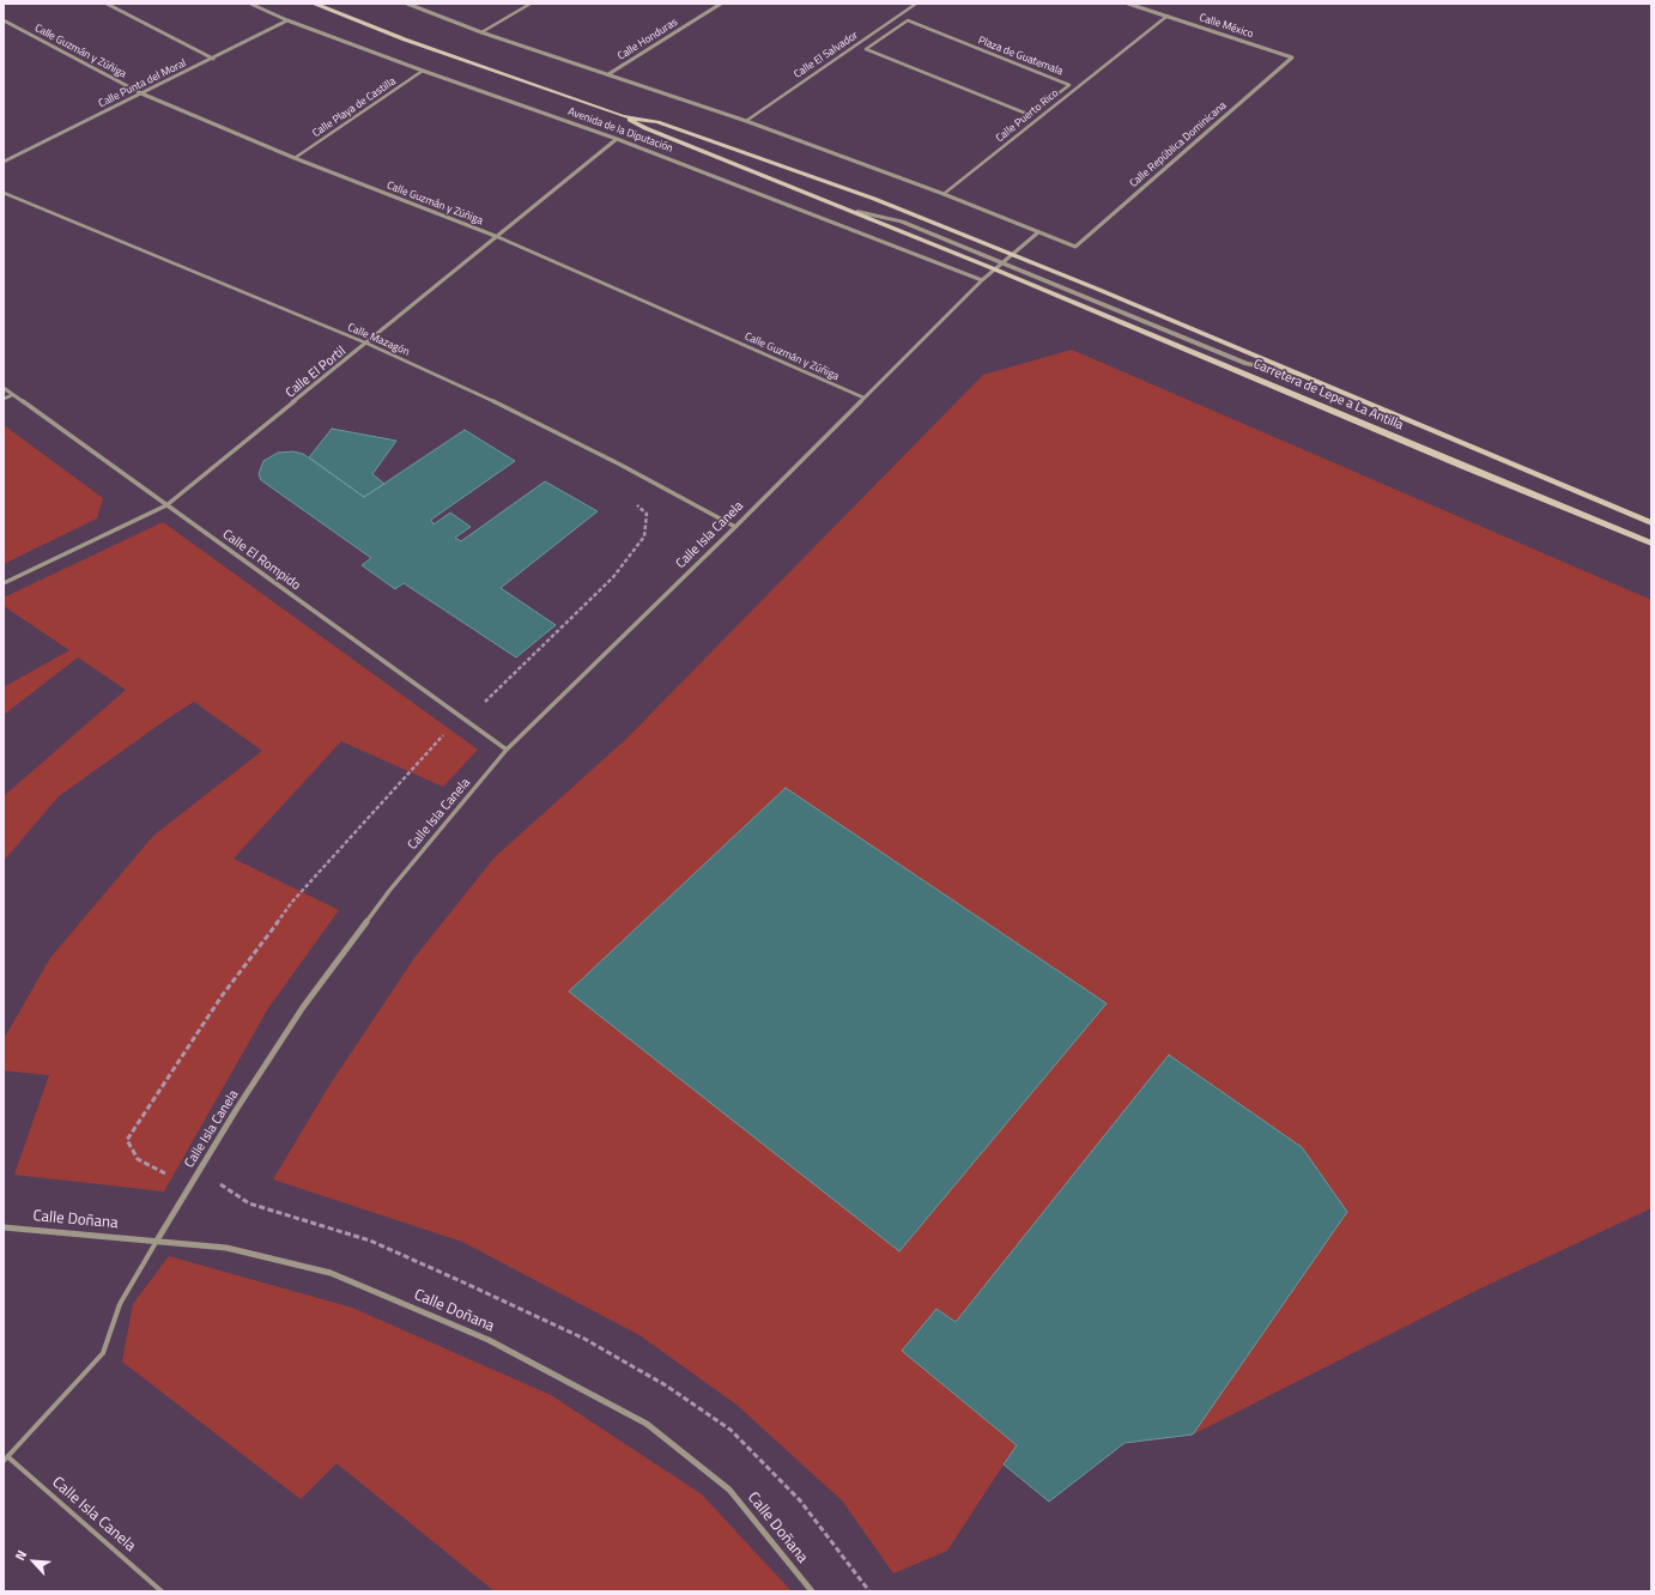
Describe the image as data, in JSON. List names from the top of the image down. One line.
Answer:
{"streets":{"main road":["Avenida de la Diputación","Carretera de Lepe a La Antilla"],"street":["Calle México","Calle Honduras","Calle Guzmán y Zúñiga","Calle El Salvador","Plaza de Guatemala","Calle Punta del Moral","Calle Playa de Castilla","Calle Puerto Rico","Calle República Dominicana","Calle Mazagón","Calle El Portil","Calle Isla Canela","Calle El Rompido","Calle Doñana"]},"crossings":[["Calle México","Calle Puerto Rico"],["Calle México","Calle República Dominicana"],["Calle Guzmán y Zúñiga","Calle Punta del Moral"],["Calle Guzmán y Zúñiga","Calle Playa de Castilla"],["Calle Guzmán y Zúñiga","Calle El Portil"],["Calle Guzmán y Zúñiga","Calle Isla Canela"],["Calle Punta del Moral","Avenida de la Diputación"],["Calle Playa de Castilla","Avenida de la Diputación"],["Avenida de la Diputación","Calle El Portil"],["Avenida de la Diputación","Carretera de Lepe a La Antilla"],["Avenida de la Diputación","Calle Isla Canela"],["Calle Mazagón","Calle El Portil"],["Calle Mazagón","Calle Isla Canela"],["Calle El Portil","Calle El Rompido"],["Carretera de Lepe a La Antilla","Calle Isla Canela"],["Calle Isla Canela","Calle El Rompido"],["Calle Isla Canela","Calle Doñana"]],"north":"top left"}
